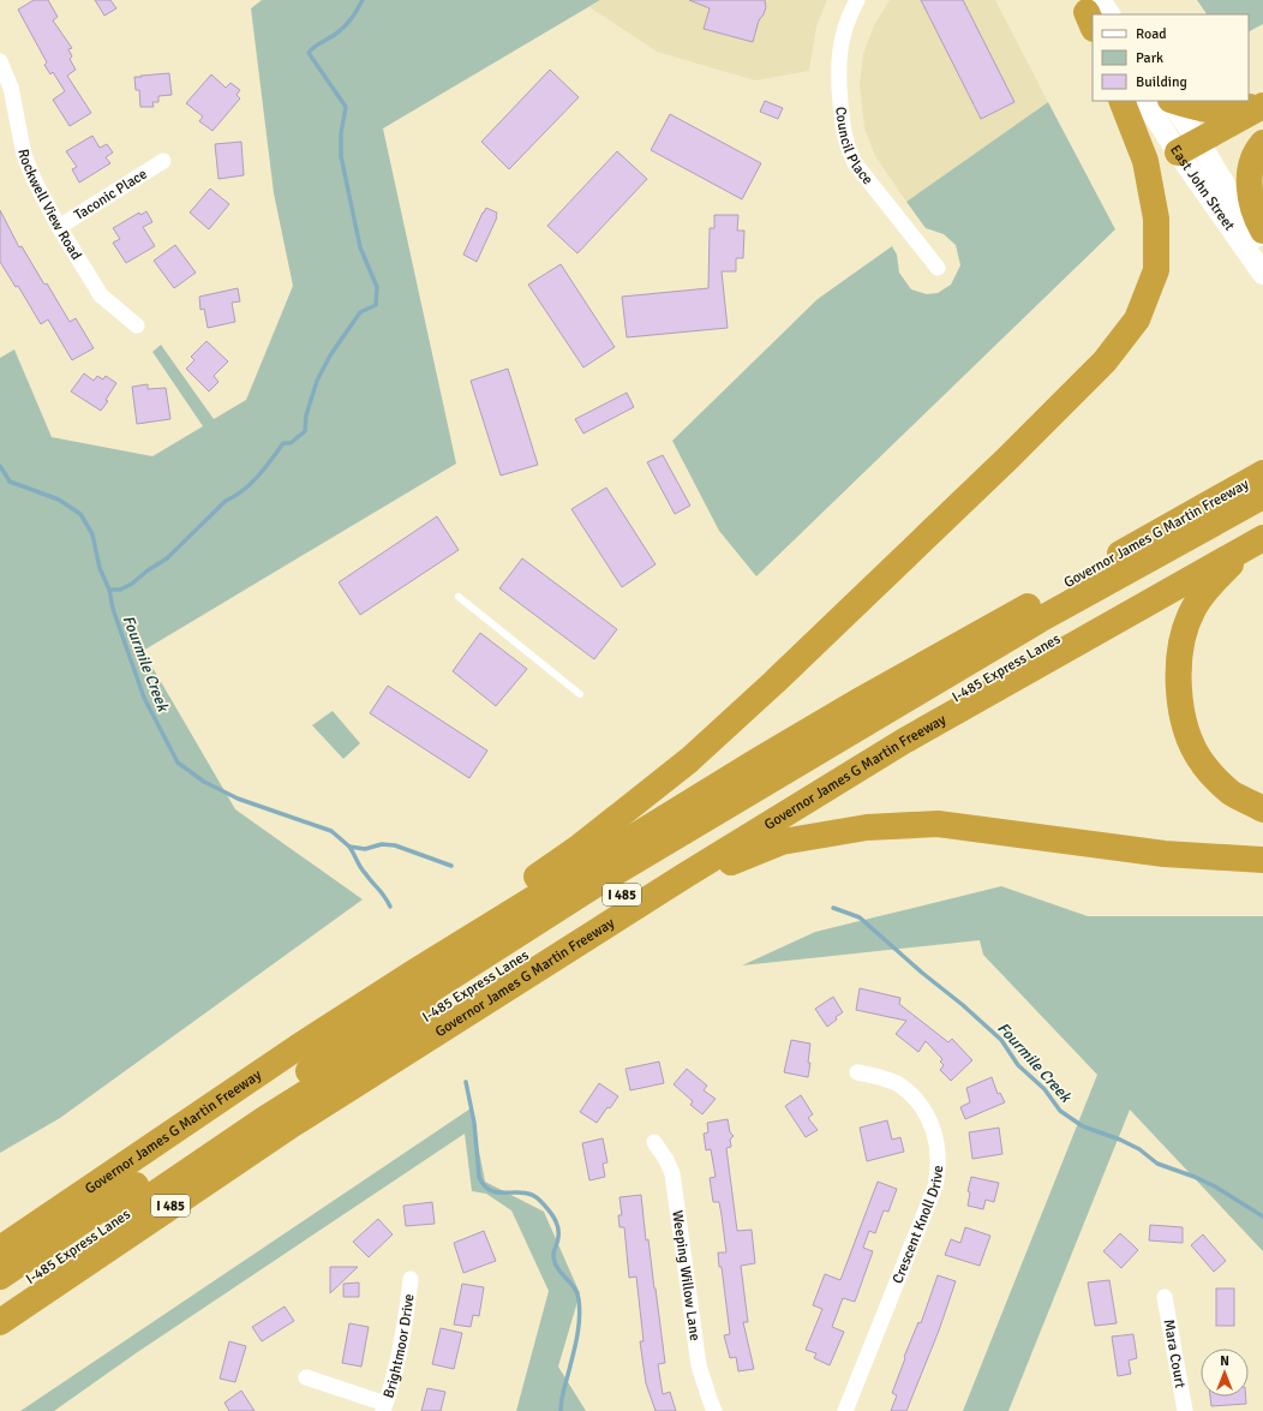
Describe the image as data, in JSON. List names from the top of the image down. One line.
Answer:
{"streets":{"highway":["Governor James G Martin Freeway","I-485 Express Lanes","I 485"],"main road":["East John Street"],"street":["Council Place","Taconic Place","Rockwell View Road","Crescent Knoll Drive","Weeping Willow Lane","Brightmoor Drive","Mara Court"]},"crossings":[["Taconic Place","Rockwell View Road"]],"water":["Fourmile Creek"],"legend":["Road","Park","Building"],"north":"top"}
